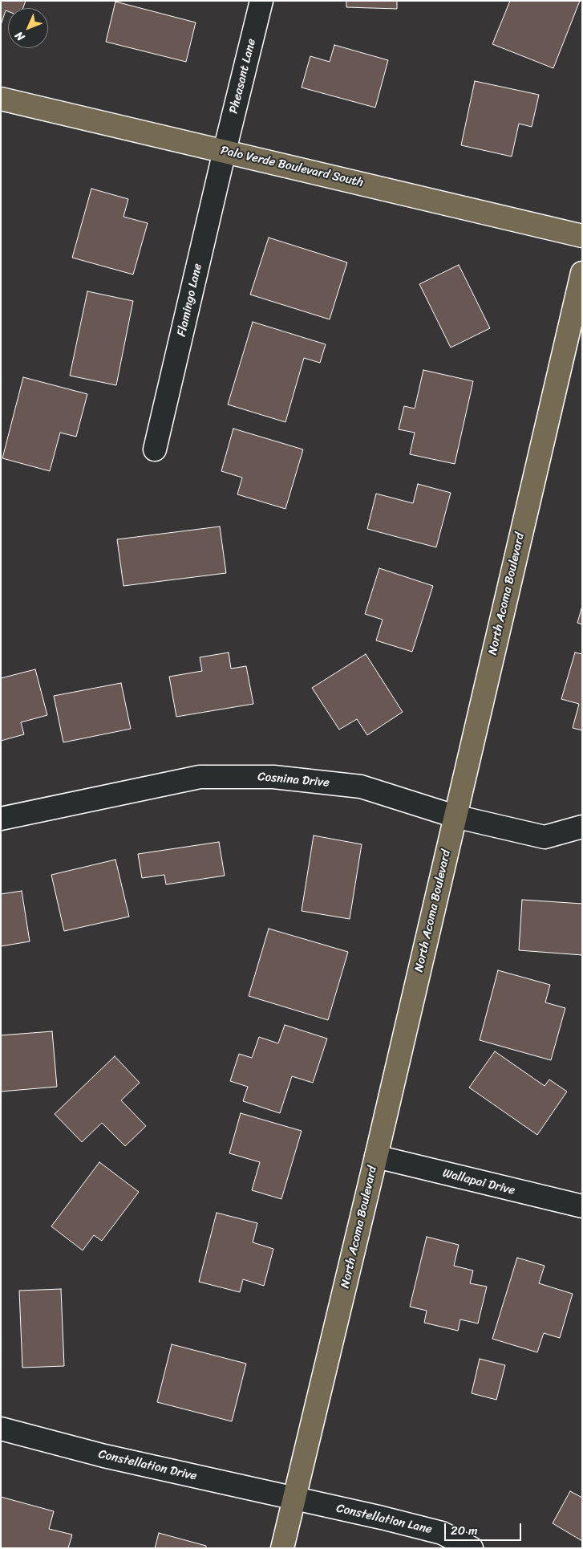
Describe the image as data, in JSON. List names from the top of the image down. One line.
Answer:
{"streets":{"main road":["Palo Verde Boulevard South","North Acoma Boulevard"],"street":["Pheasant Lane","Flamingo Lane","Cosnina Drive","Wallapai Drive","Constellation Drive","Constellation Lane"]},"crossings":[["Pheasant Lane","Palo Verde Boulevard South"],["Pheasant Lane","Flamingo Lane"],["Palo Verde Boulevard South","Flamingo Lane"],["North Acoma Boulevard","Cosnina Drive"],["North Acoma Boulevard","Wallapai Drive"],["North Acoma Boulevard","Constellation Drive"],["North Acoma Boulevard","Constellation Lane"],["Constellation Drive","Constellation Lane"]],"scale_bar":"20 m","north":"bottom left"}
